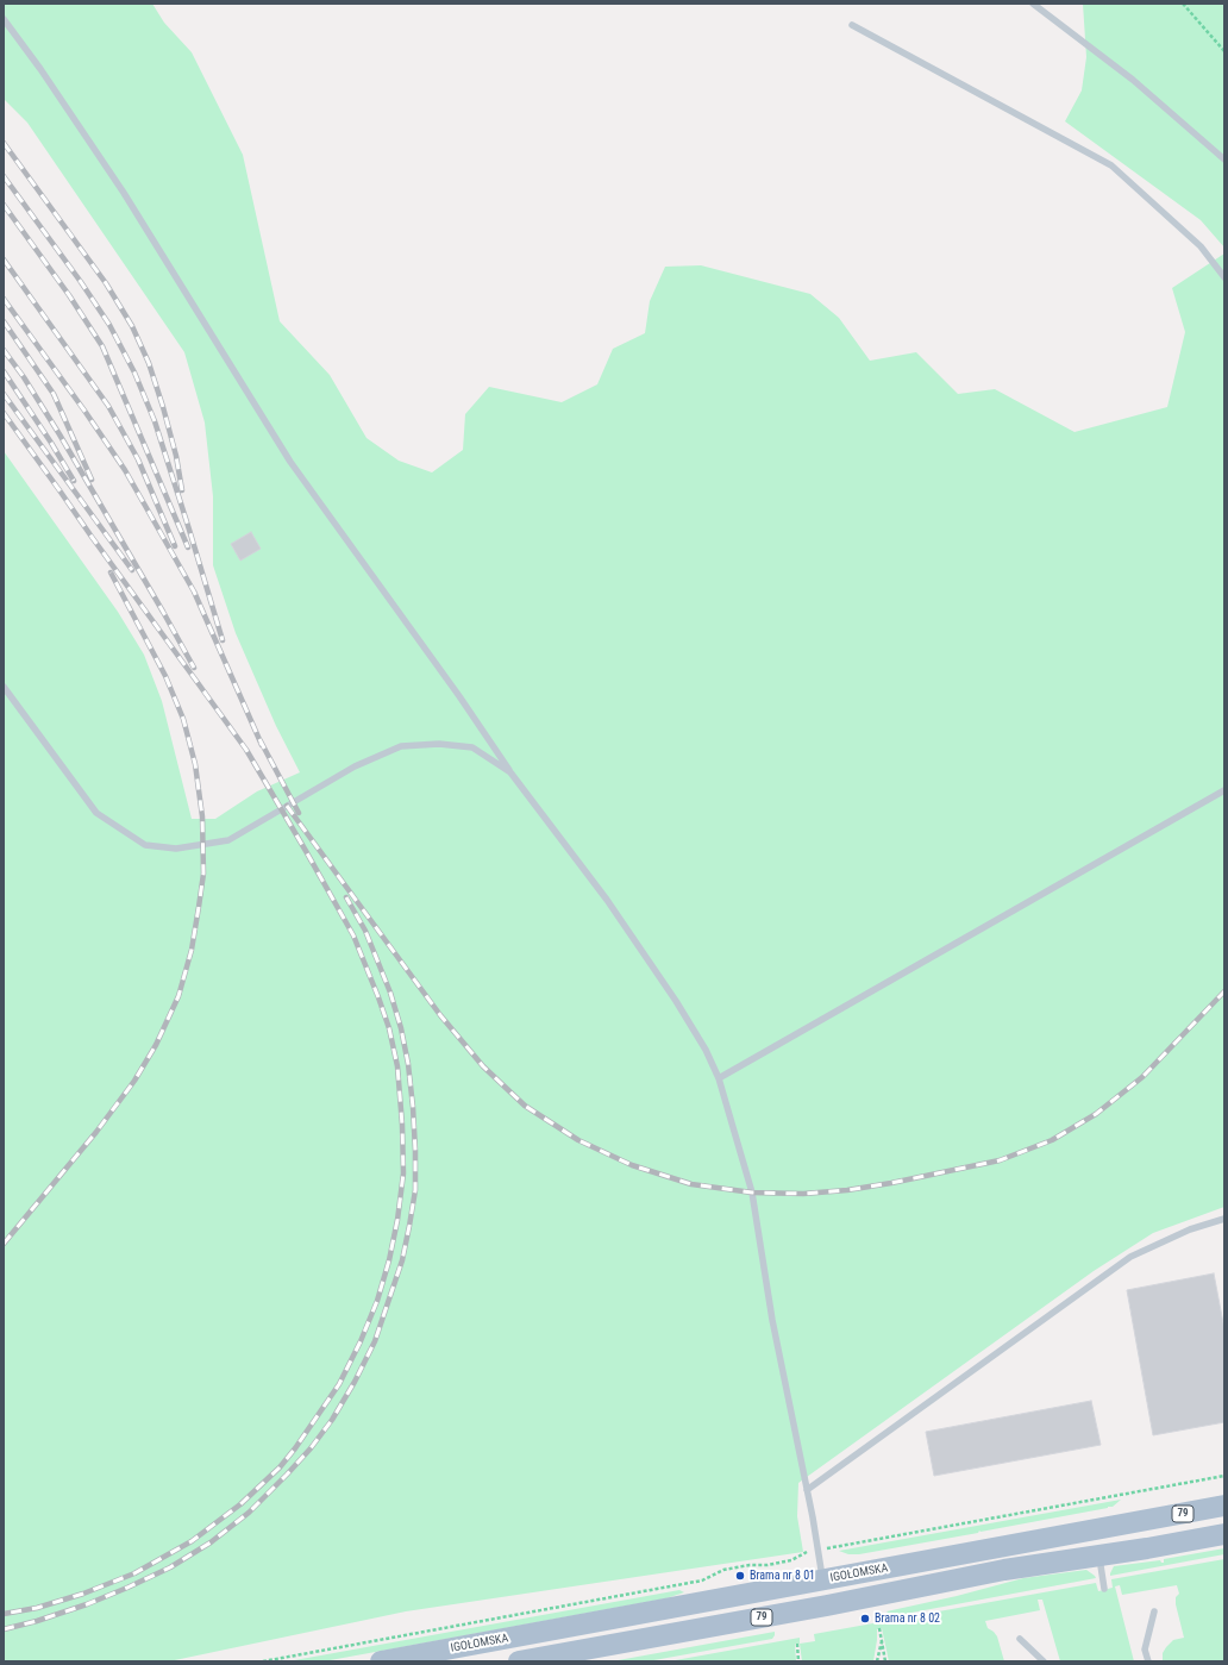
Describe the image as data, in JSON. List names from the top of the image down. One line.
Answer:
{"streets":{"main road":["79","IGOŁOMSKA"]},"places":["Brama nr 8 01","Brama nr 8 02"]}
